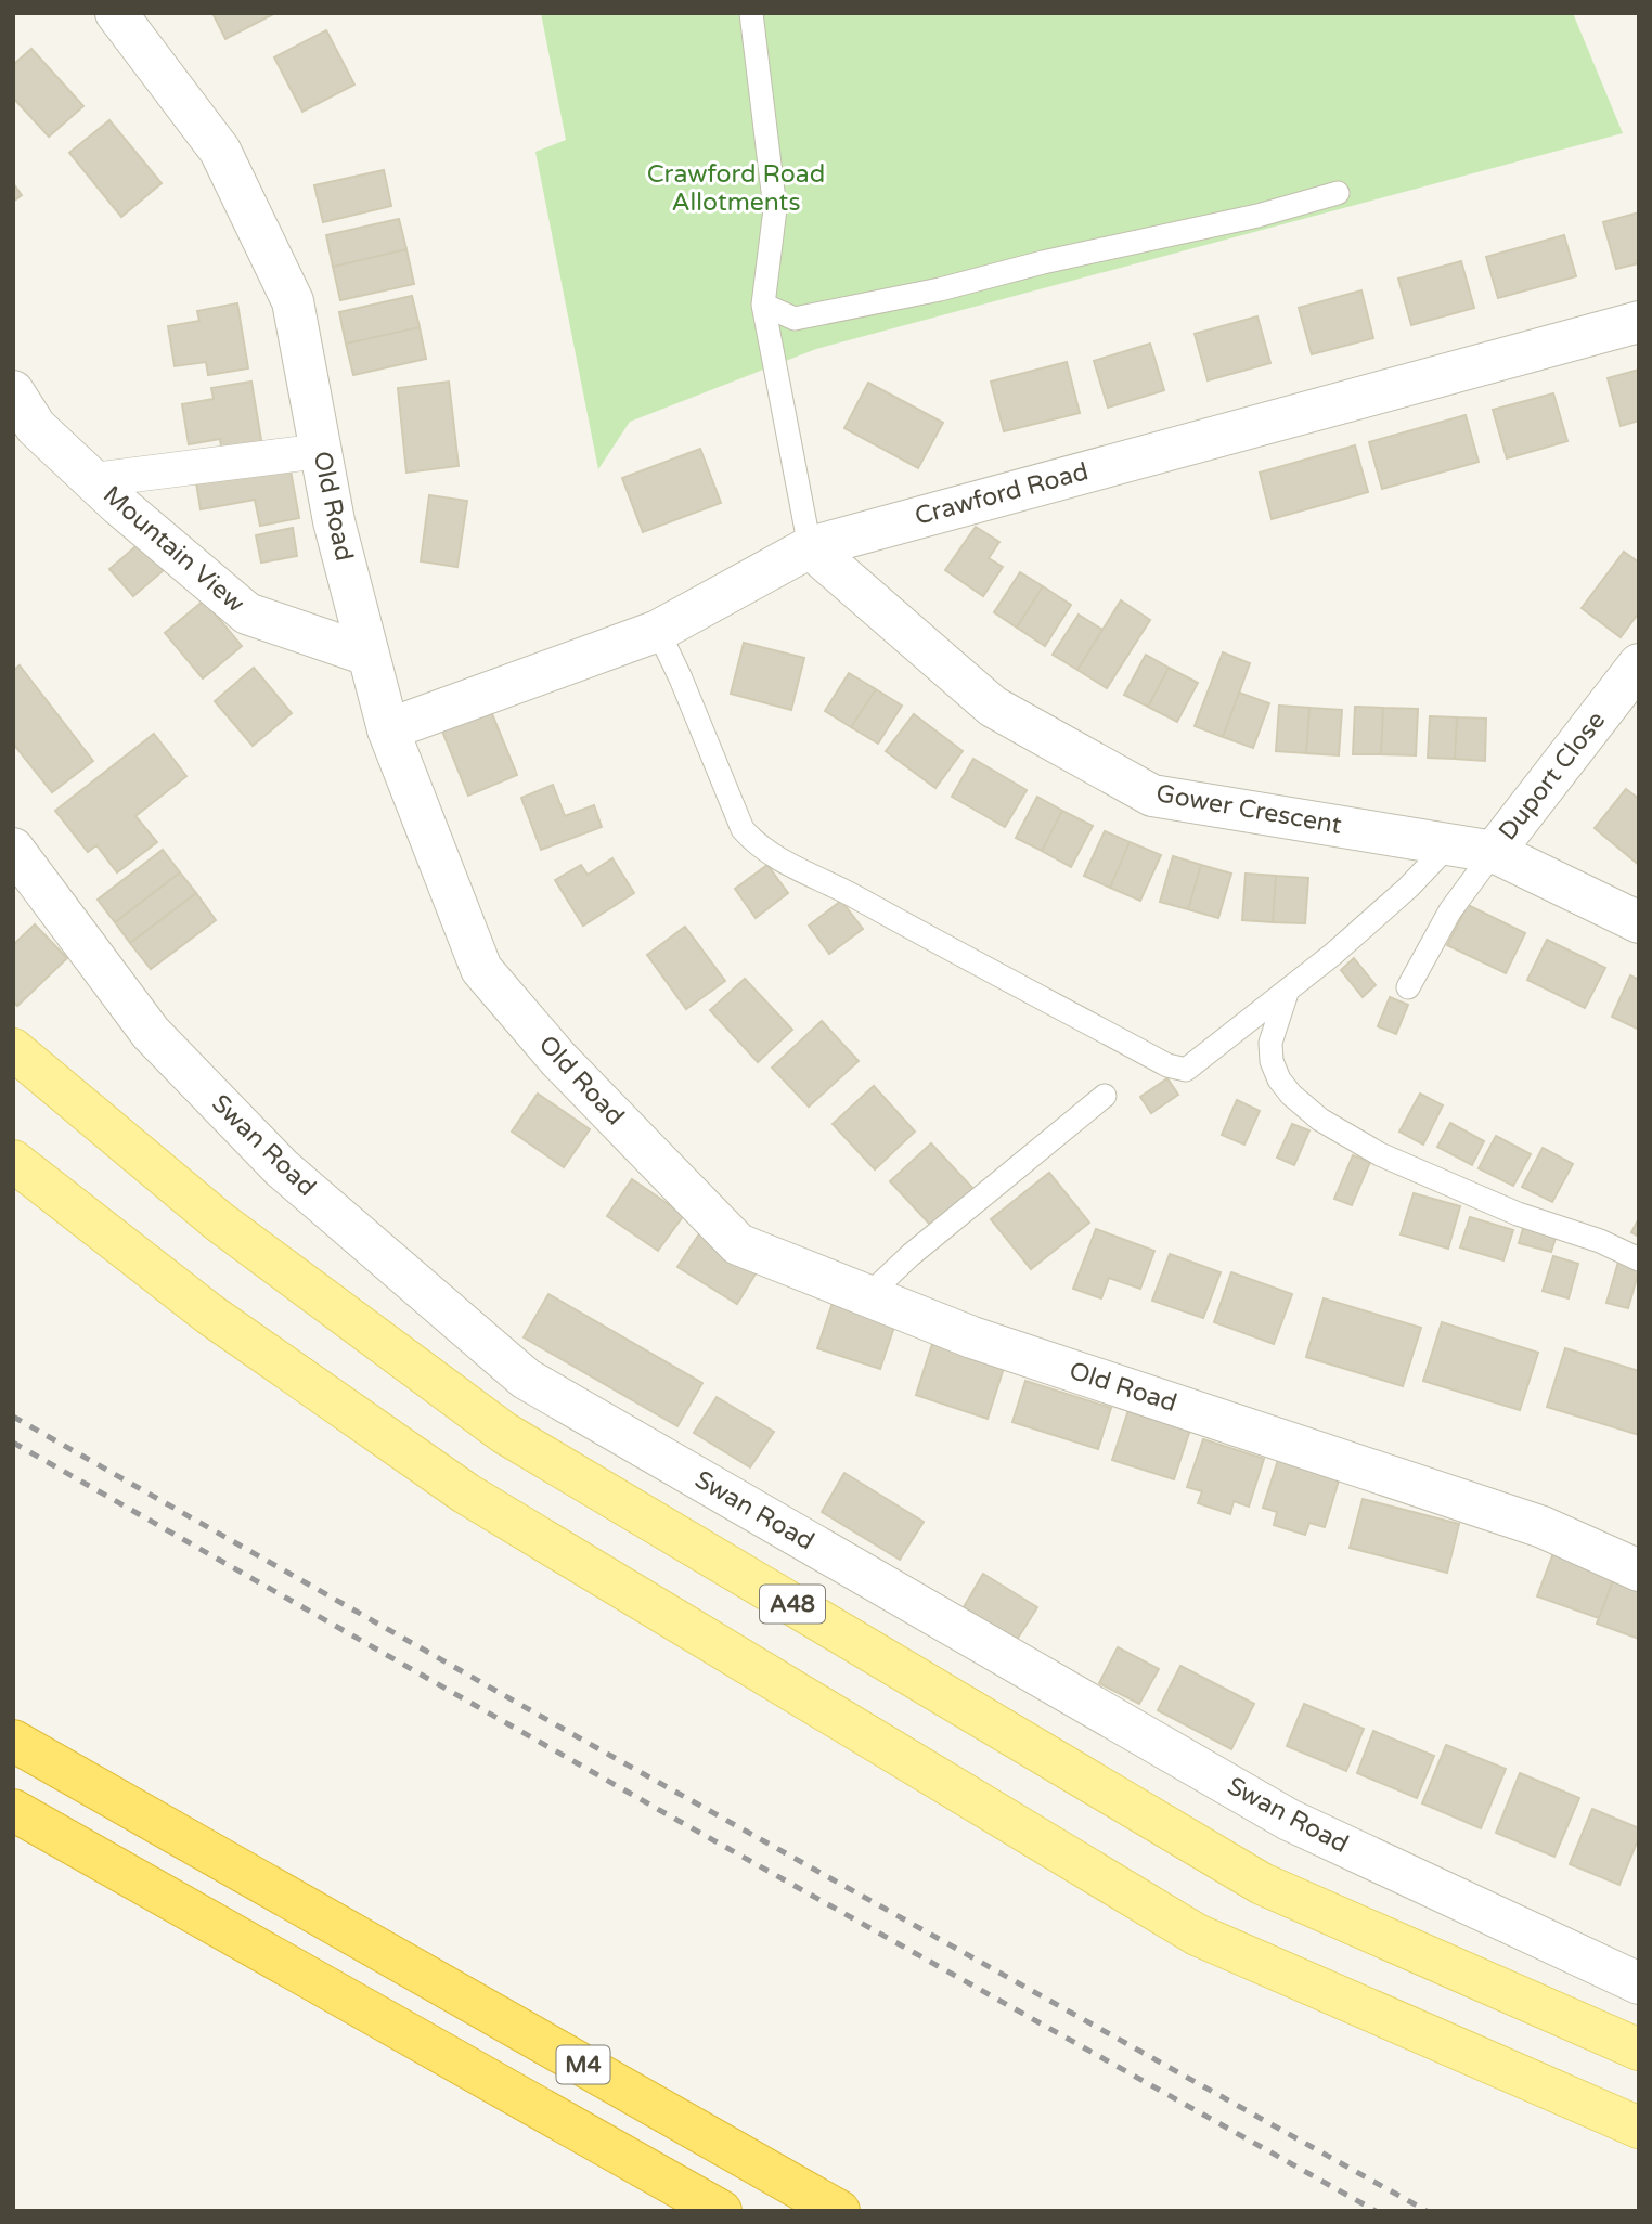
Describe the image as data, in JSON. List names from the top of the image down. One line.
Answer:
{"streets":{"highway":["M4"],"main road":["A48"],"street":["Crawford Road","Old Road","Mountain View","Duport Close","Gower Crescent","Swan Road"]},"crossings":[["Crawford Road","Old Road"],["Crawford Road","Gower Crescent"],["Old Road","Mountain View"],["Duport Close","Gower Crescent"]],"parks":["Crawford Road Allotments"]}
